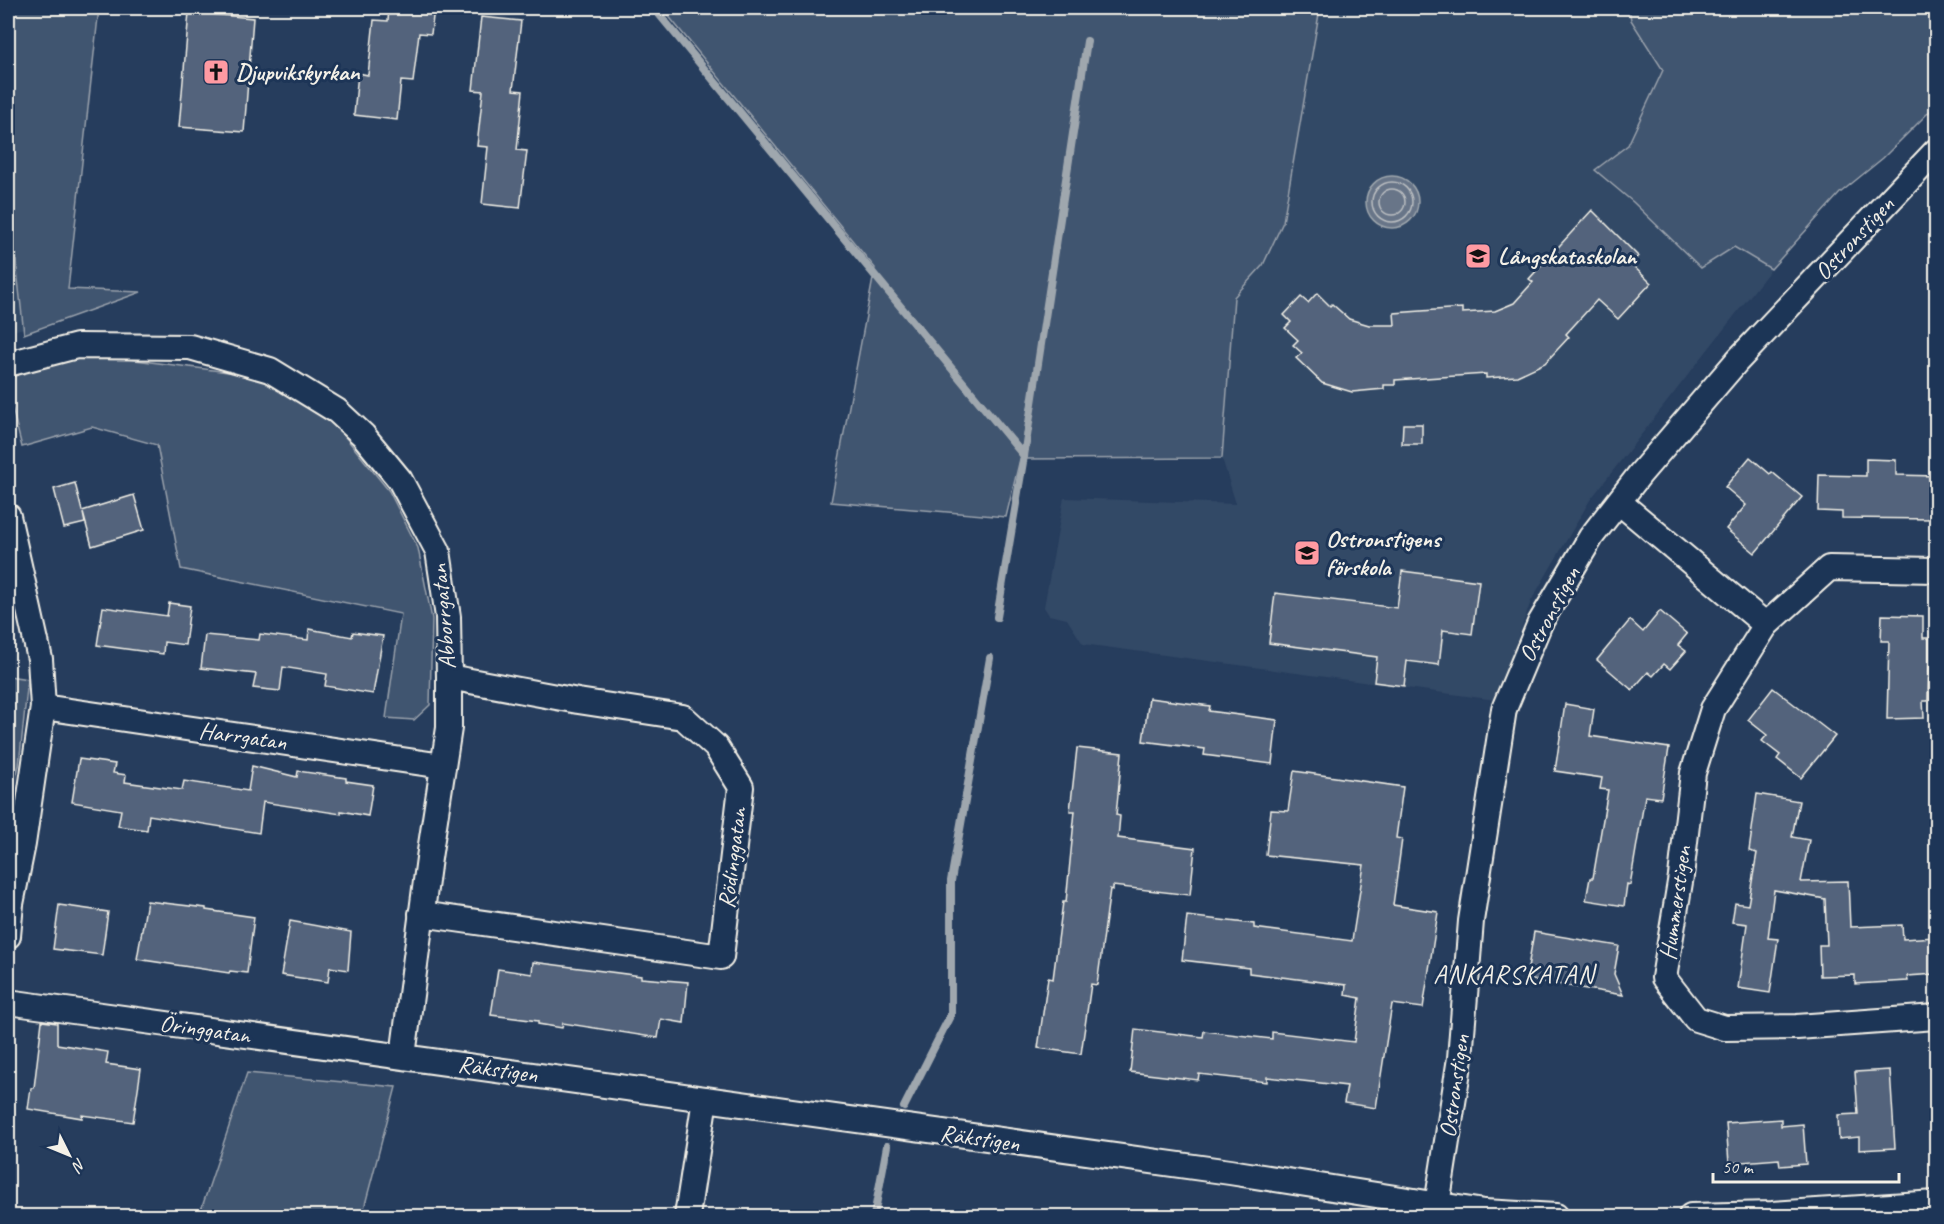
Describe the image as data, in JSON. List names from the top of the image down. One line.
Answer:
{"streets":{"street":["Ostronstigen","Abborrgatan","Harrgatan","Rödinggatan","Hummerstigen","Öringgatan","Räkstigen"]},"crossings":[["Ostronstigen","Räkstigen"],["Abborrgatan","Harrgatan"],["Abborrgatan","Rödinggatan"],["Abborrgatan","Öringgatan"],["Abborrgatan","Räkstigen"],["Öringgatan","Räkstigen"]],"districts":["ANKARSKATAN"],"places":{"church":["Djupvikskyrkan"],"school or university":["Långskataskolan","Ostronstigens förskola"]},"scale_bar":"50 m","north":"bottom right"}
